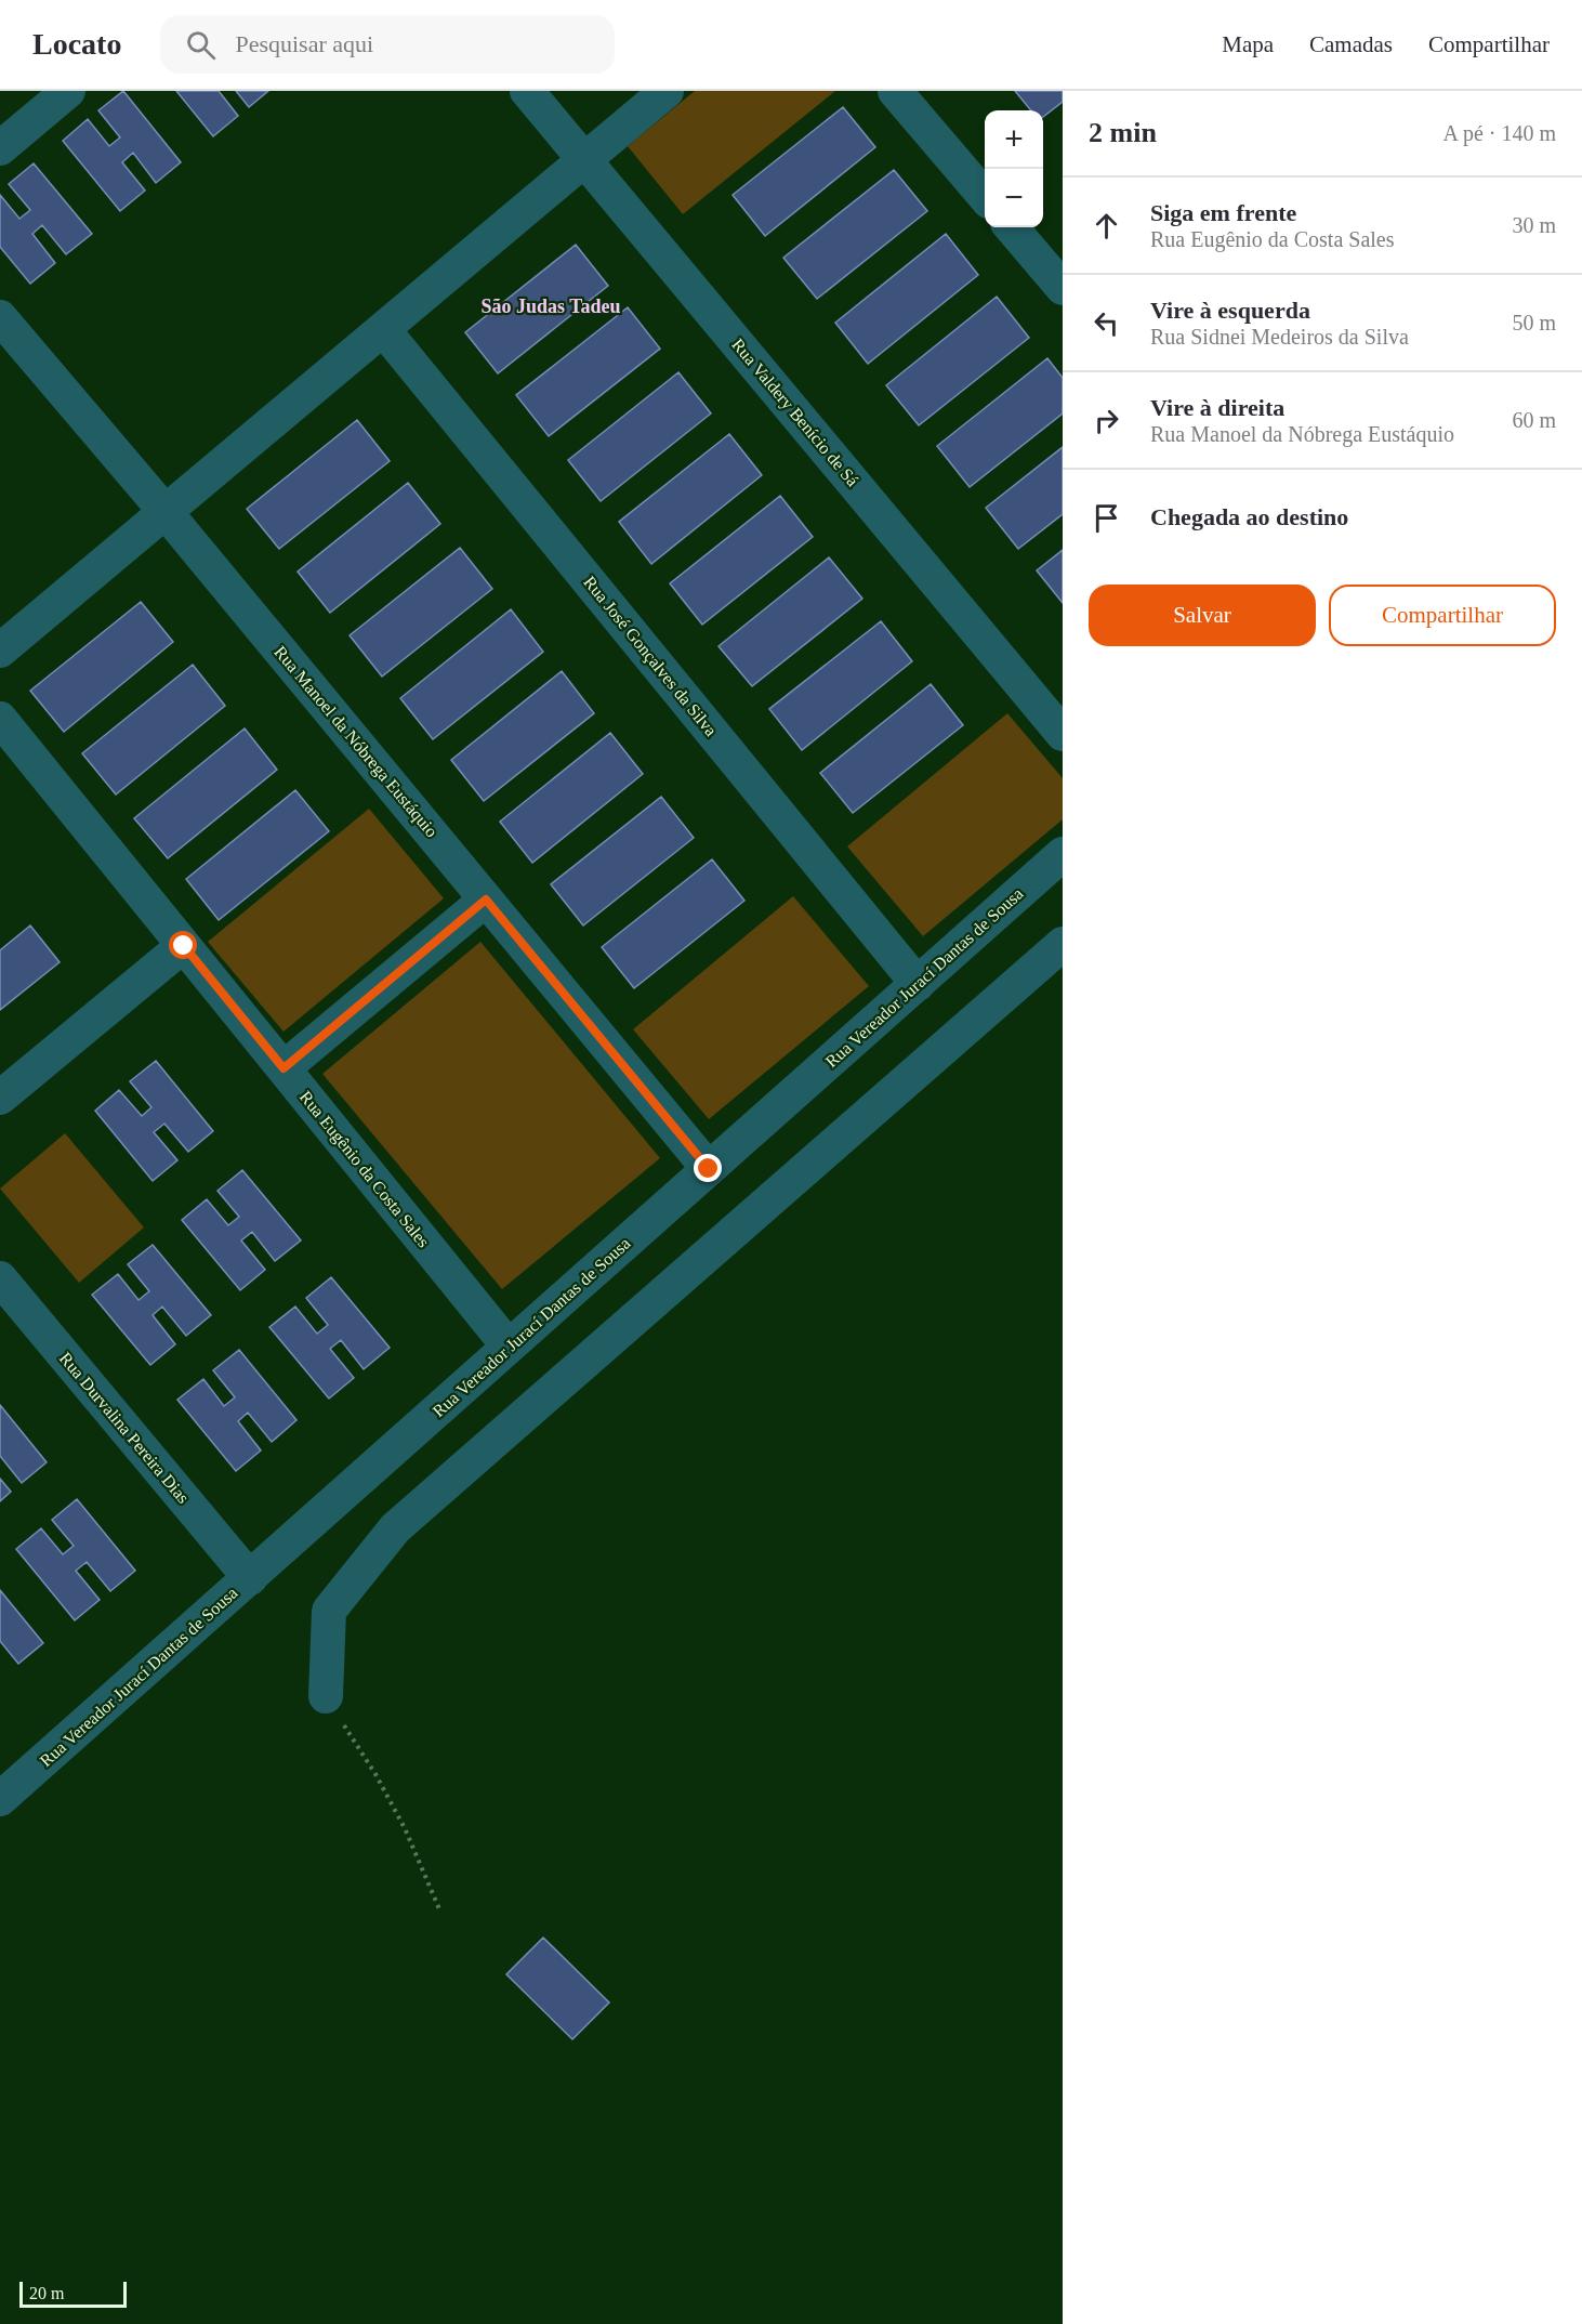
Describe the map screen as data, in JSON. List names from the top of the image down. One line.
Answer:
{"streets":{"street":["Rua Valdery Benício de Sá","Rua José Gonçalves da Silva","Rua Manoel da Nóbrega Eustáquio","Rua Vereador Jurací Dantas de Sousa","Rua Eugênio da Costa Sales","Rua Durvalina Pereira Dias"]},"crossings":[["Rua José Gonçalves da Silva","Rua Vereador Jurací Dantas de Sousa"],["Rua Manoel da Nóbrega Eustáquio","Rua Vereador Jurací Dantas de Sousa"],["Rua Vereador Jurací Dantas de Sousa","Rua Eugênio da Costa Sales"],["Rua Vereador Jurací Dantas de Sousa","Rua Durvalina Pereira Dias"]],"districts":["São Judas Tadeu"],"scale_bar":"20 m","page":{"header":"Locato","search":"Pesquisar aqui","nav":["Mapa","Camadas","Compartilhar"],"heading":["2 min","A pé · 140 m"],"map_buttons":["+","−"],"list":[["Siga em frente","Rua Eugênio da Costa Sales","30 m"],["Vire à esquerda","Rua Sidnei Medeiros da Silva","50 m"],["Vire à direita","Rua Manoel da Nóbrega Eustáquio","60 m"],"Chegada ao destino"],"buttons":["Salvar","Compartilhar"],"scale":"20 m"}}
